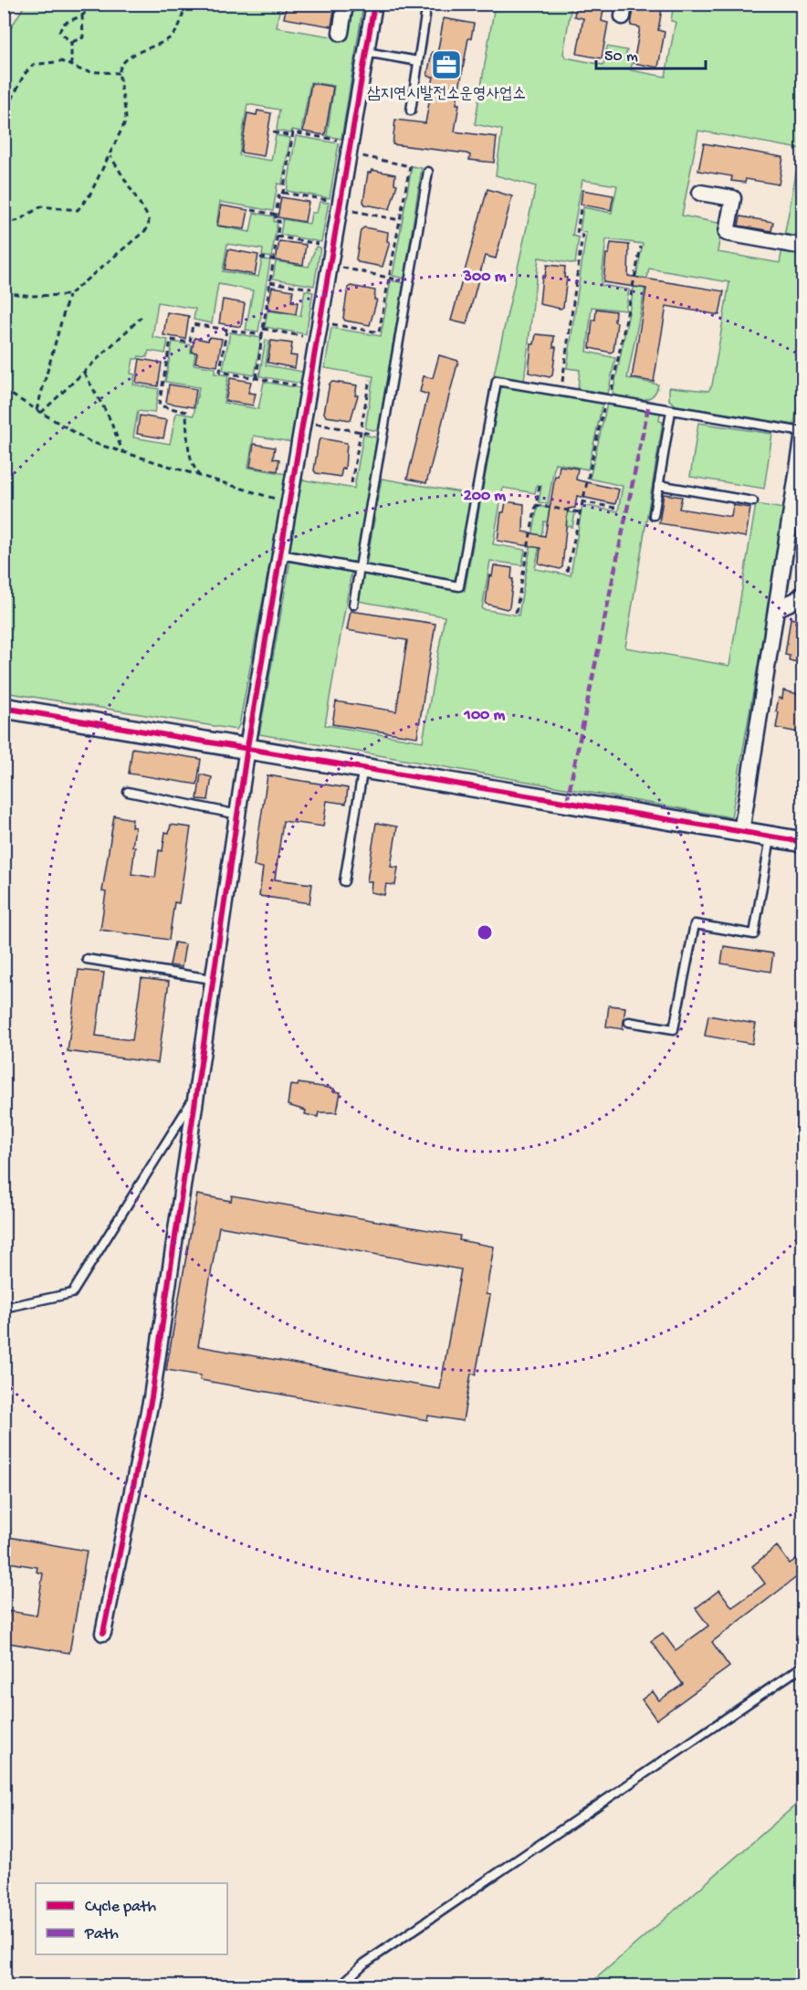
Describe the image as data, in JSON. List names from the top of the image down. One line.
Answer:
{"places":{"office":["삼지연시발전소운영사업소"]},"legend":["Cycle path","Path"],"scale_bar":"50 m","rings":["300 m","200 m","100 m"]}
